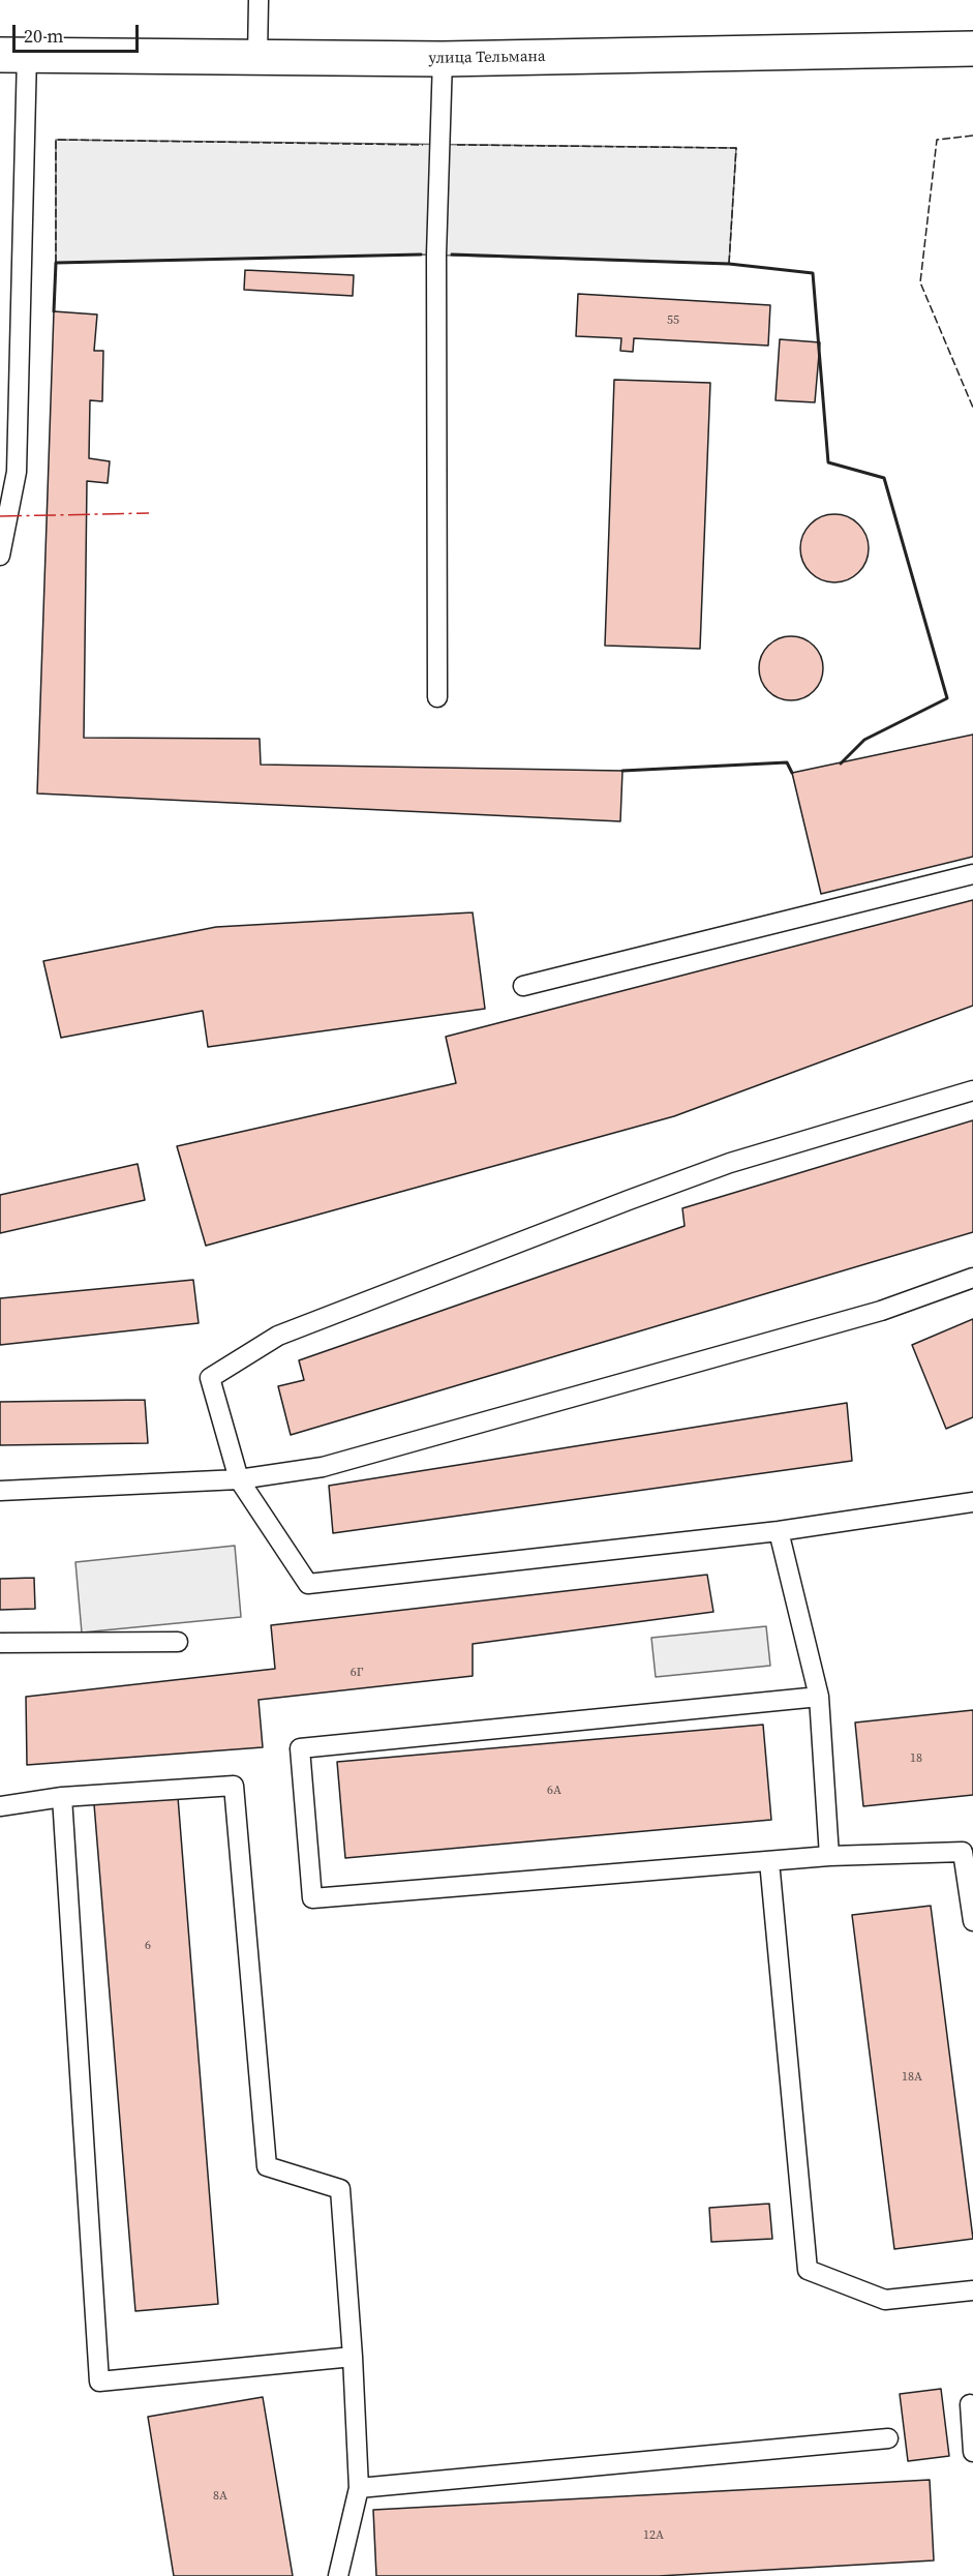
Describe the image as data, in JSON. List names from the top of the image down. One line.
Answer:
{"streets":{"main road":["улица Тельмана"]},"house_numbers":["55","6Г","18","6А","6","18А","8А","12А"],"scale_bar":"20 m"}
